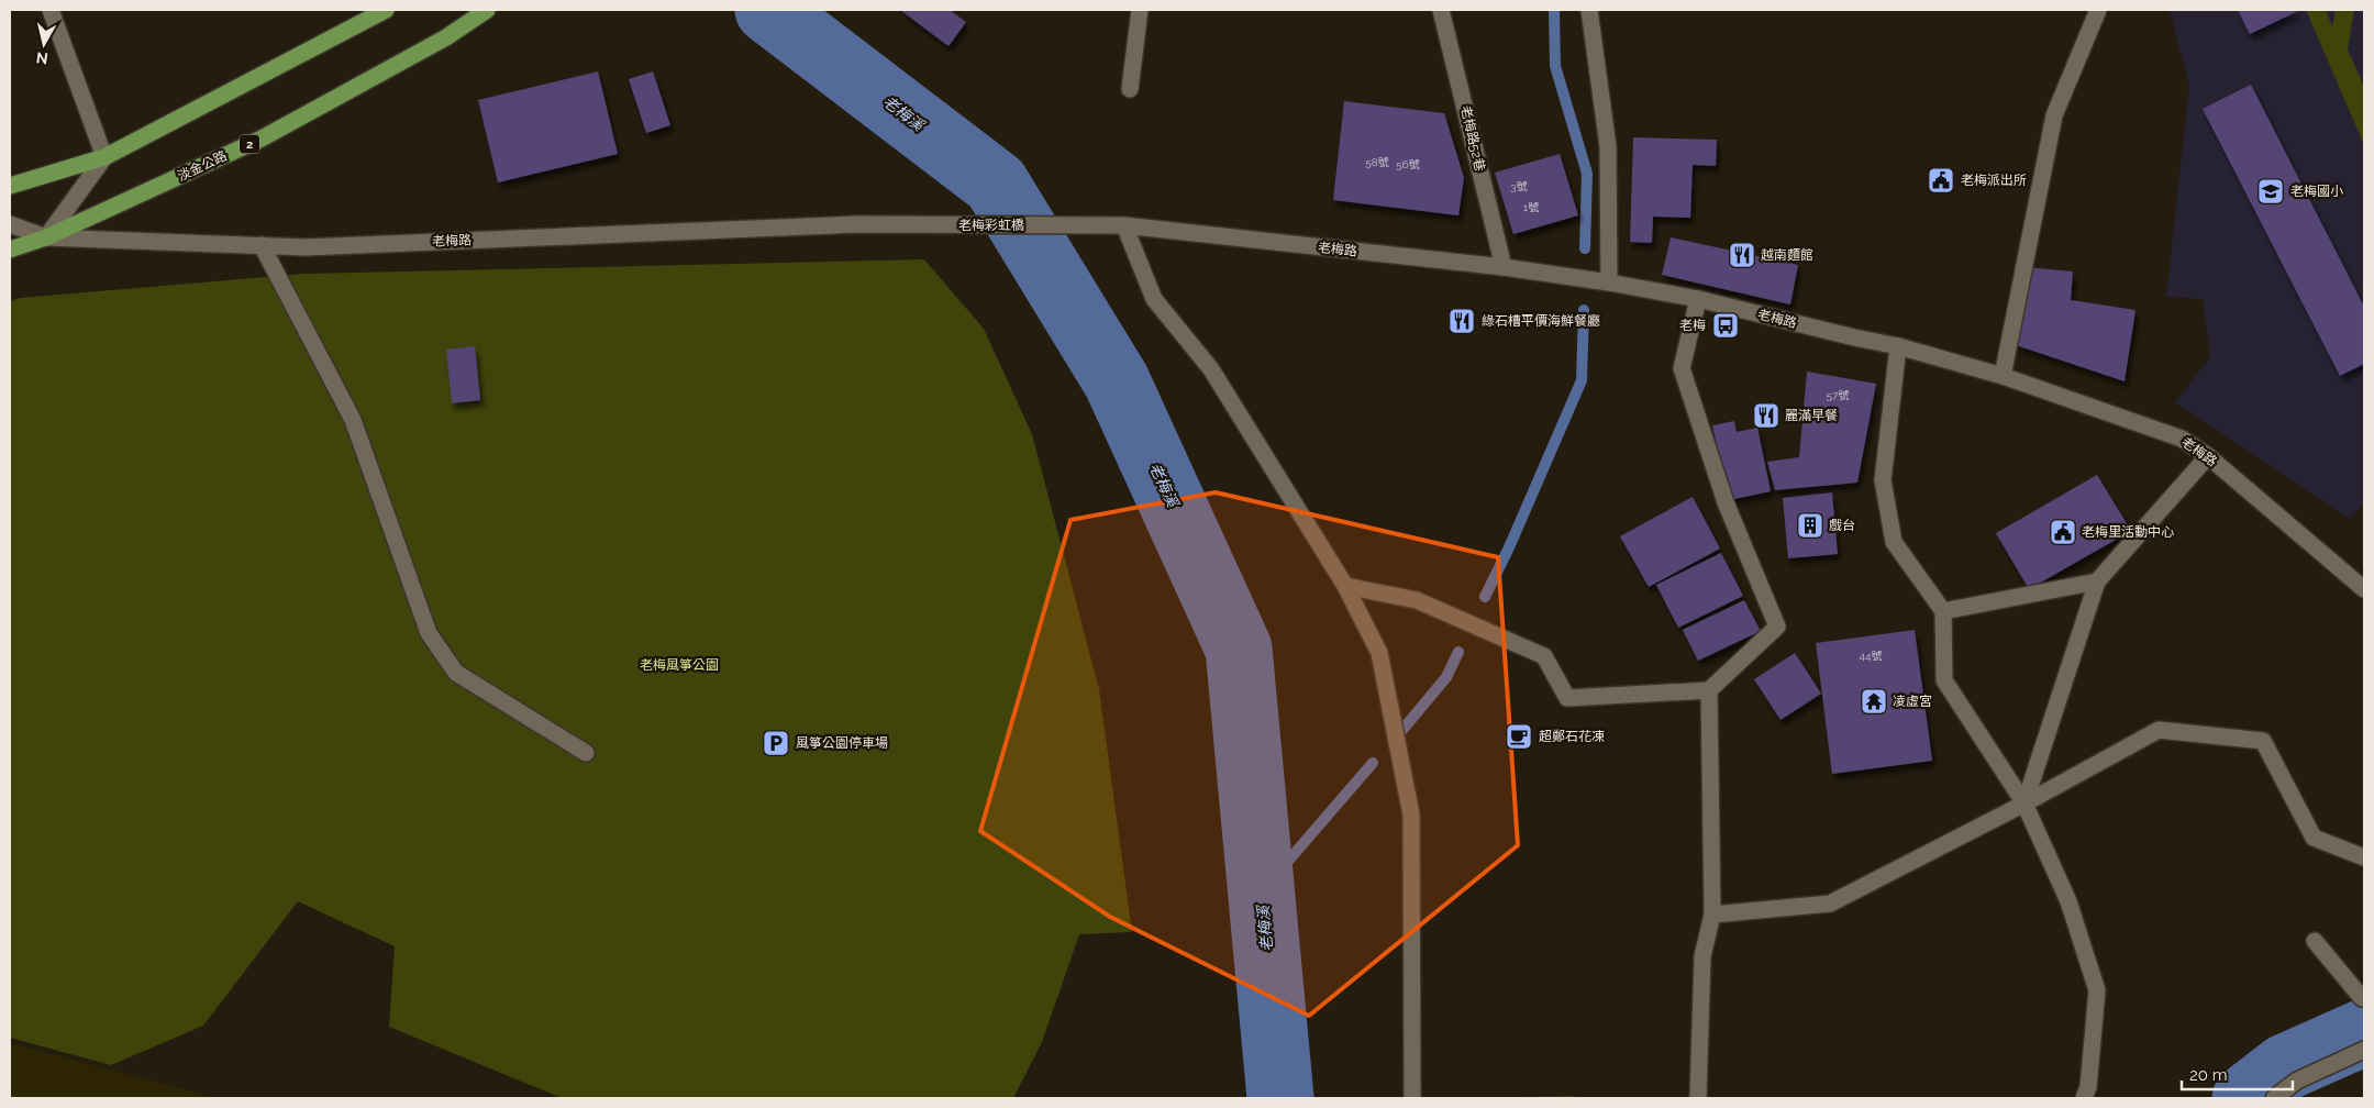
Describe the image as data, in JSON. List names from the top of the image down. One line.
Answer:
{"streets":{"main road":["2","淡金公路"],"street":["老梅路52巷","老梅彩虹橋","老梅路"]},"crossings":[["老梅路52巷","老梅路"],["淡金公路","老梅路"],["老梅彩虹橋","老梅路"]],"water":["老梅溪"],"parks":["老梅風箏公園"],"places":{"public building":["老梅派出所","老梅里活動中心"],"school or university":["老梅國小"],"restaurant":["越南麵館","綠石槽平價海鮮餐廳","麗滿早餐"],"bus stop":["老梅"],"building":["戲台"],"temple":["凌虛宮"],"cafe":["超鄭石花凍"],"parking":["風箏公園停車場"]},"house_numbers":["58號","56號","3號","1號","57號","44號"],"scale_bar":"20 m","north":"bottom"}
